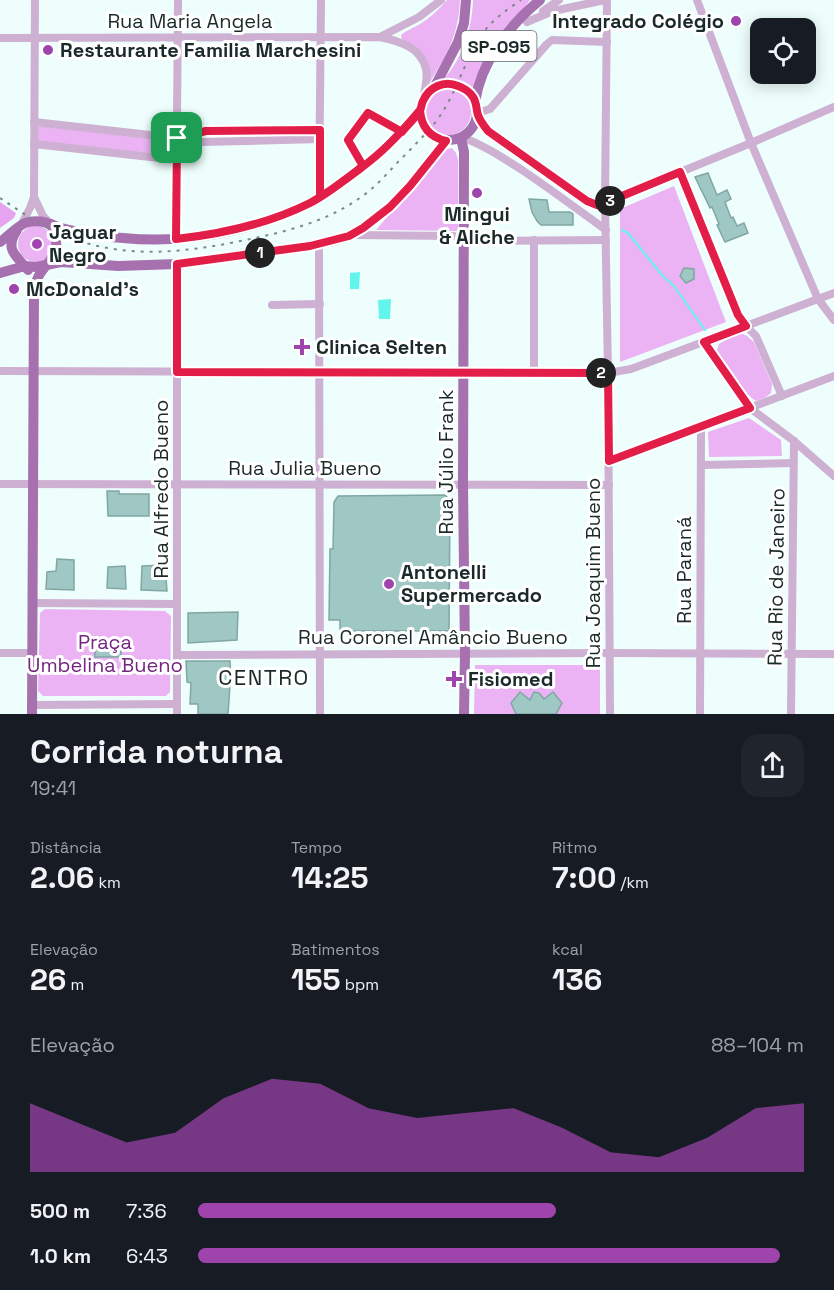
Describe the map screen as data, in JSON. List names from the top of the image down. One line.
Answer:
{"streets":{"main road":["SP-095","Rua Júlio Frank"],"street":["Rua Maria Angela","Rua Julia Bueno","Rua Alfredo Bueno","Rua Paraná","Rua Joaquim Bueno","Rua Rio de Janeiro","Rua Coronel Amâncio Bueno"]},"crossings":[["Rua Maria Angela","SP-095"],["Rua Maria Angela","Rua Júlio Frank"],["SP-095","Rua Júlio Frank"],["Rua Júlio Frank","Rua Julia Bueno"],["Rua Júlio Frank","Rua Coronel Amâncio Bueno"],["Rua Julia Bueno","Rua Alfredo Bueno"],["Rua Julia Bueno","Rua Joaquim Bueno"],["Rua Alfredo Bueno","Rua Coronel Amâncio Bueno"],["Rua Paraná","Rua Coronel Amâncio Bueno"],["Rua Joaquim Bueno","Rua Coronel Amâncio Bueno"],["Rua Rio de Janeiro","Rua Coronel Amâncio Bueno"]],"districts":["CENTRO"],"parks":["Praça Umbelina Bueno"],"places":{"other":["Integrado Colégio","Restaurante Familia Marchesini","Mingui & Aliche","Jaguar Negro","McDonald's","Antonelli Supermercado"],"health":["Clinica Selten","Fisiomed"]},"page":{"pins":["3","1","2"],"heading":["Corrida noturna","19:41"],"stats":[["Distância","2.06 km"],["Tempo","14:25"],["Ritmo","7:00 /km"],["Elevação","26 m"],["Batimentos","155 bpm"],["kcal","136"]],"chart":["Elevação","88–104 m"],"list":[{"name":"500 m","note":"7:36"},{"name":"1.0 km","note":"6:43"}]}}
